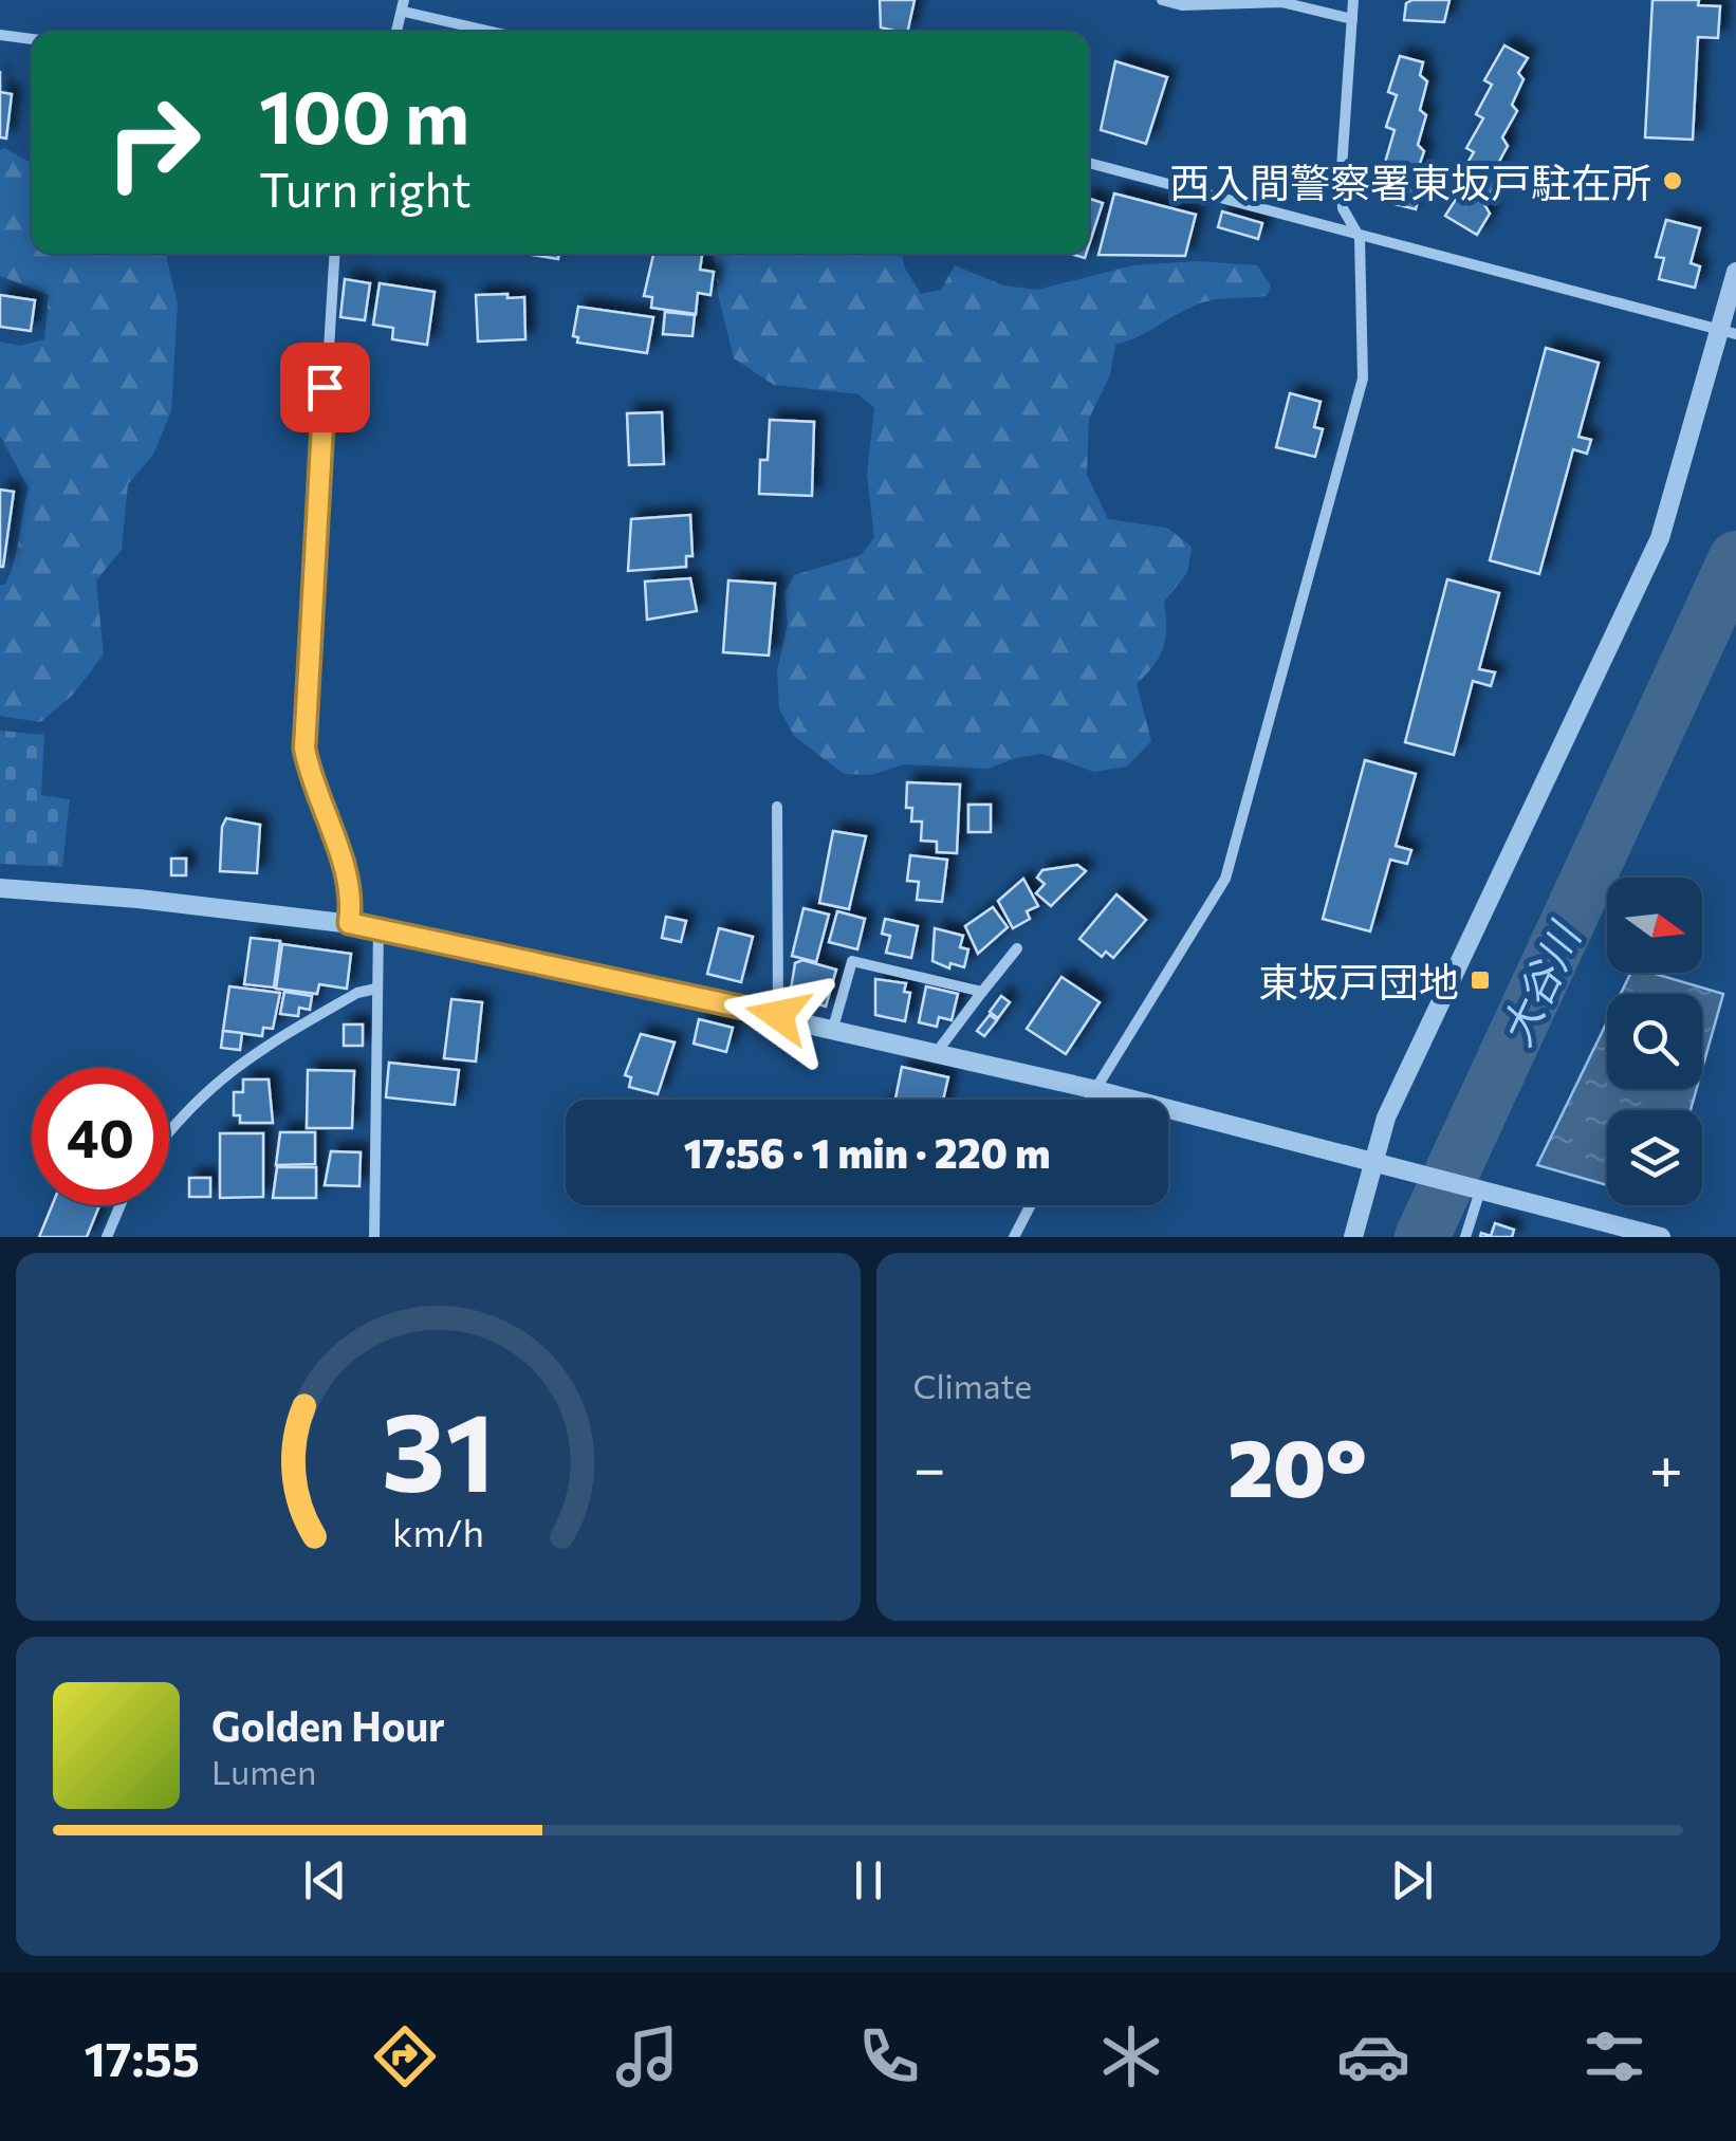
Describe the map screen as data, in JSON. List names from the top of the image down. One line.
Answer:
{"water":["大谷川"],"places":{"other":["西入間警察署東坂戸駐在所"],"transit":["東坂戸団地"]},"north":"right","page":{"turn":["100 m","Turn right"],"limit":"40","trip":"17:56 · 1 min · 220 m","tile":"Climate","heat":["−","20°","+"],"song":["Golden Hour","Lumen"],"tabs":"17:55","gauge":["31","km/h"]}}
